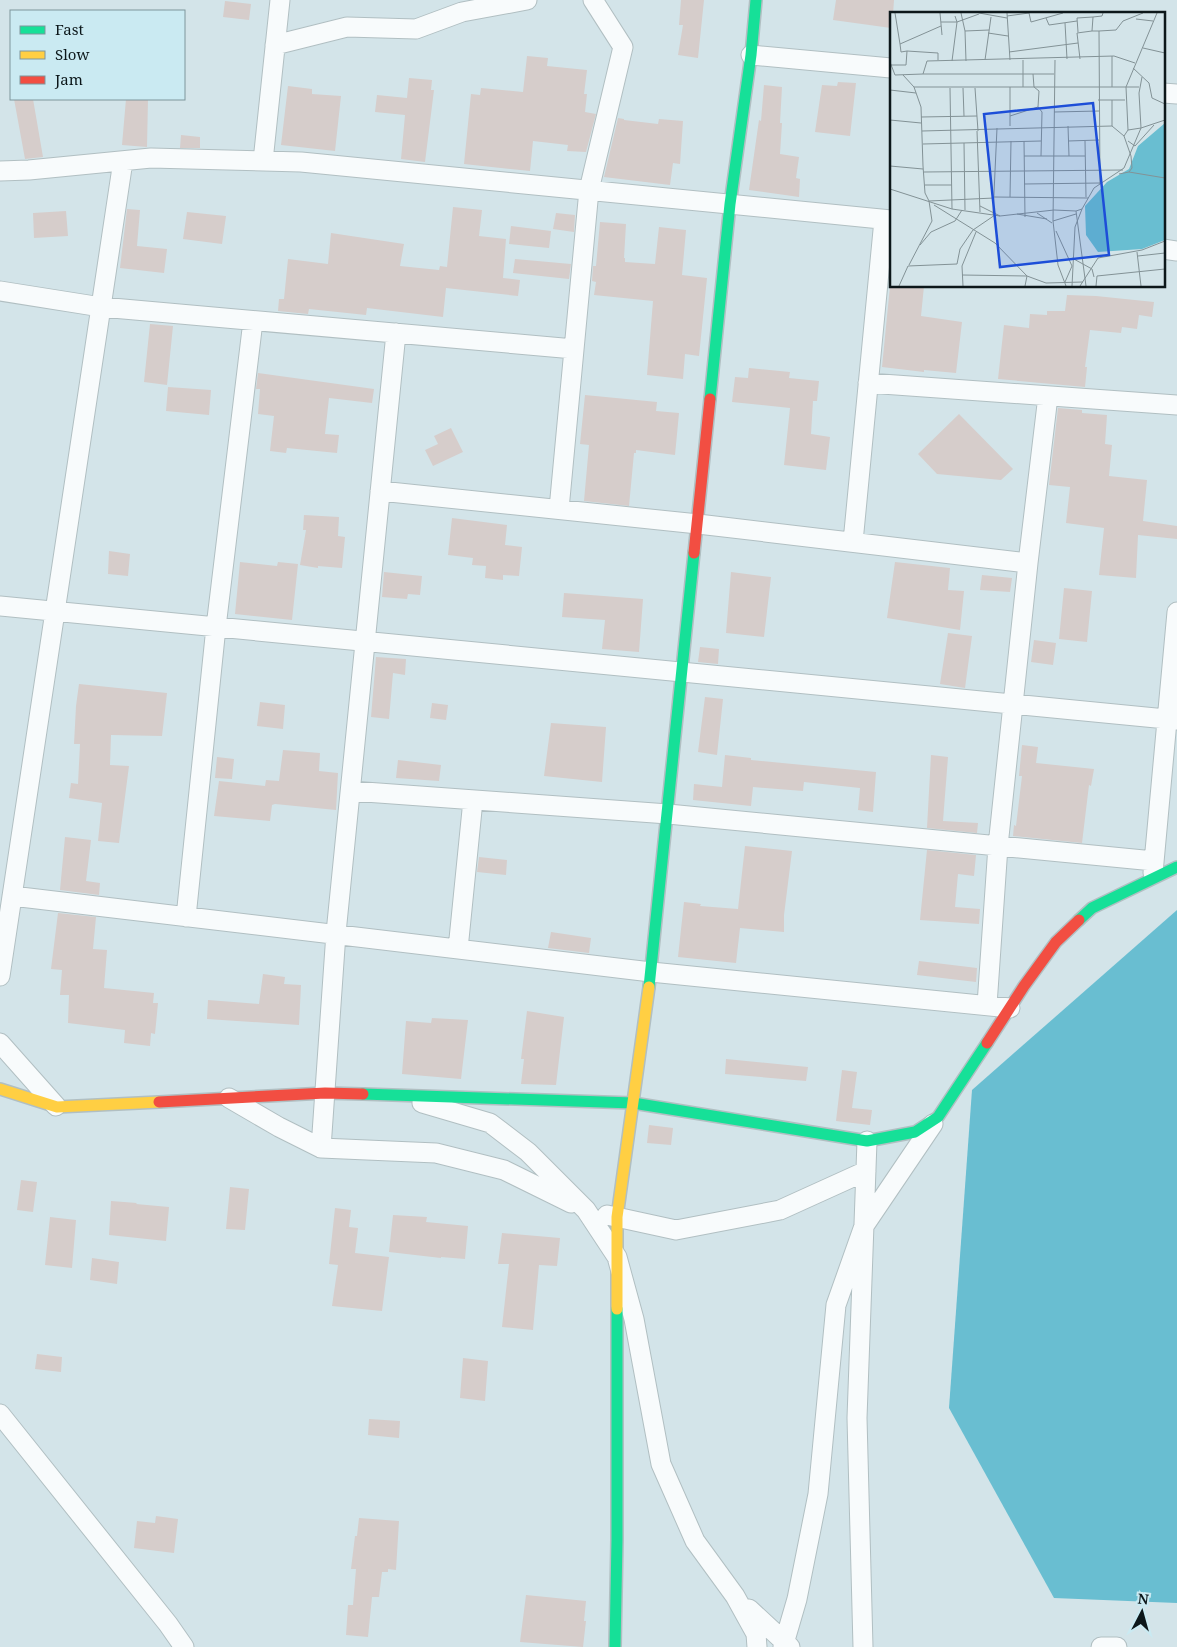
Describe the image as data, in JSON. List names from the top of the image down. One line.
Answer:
{"legend":["Fast","Slow","Jam"],"north":"top"}
